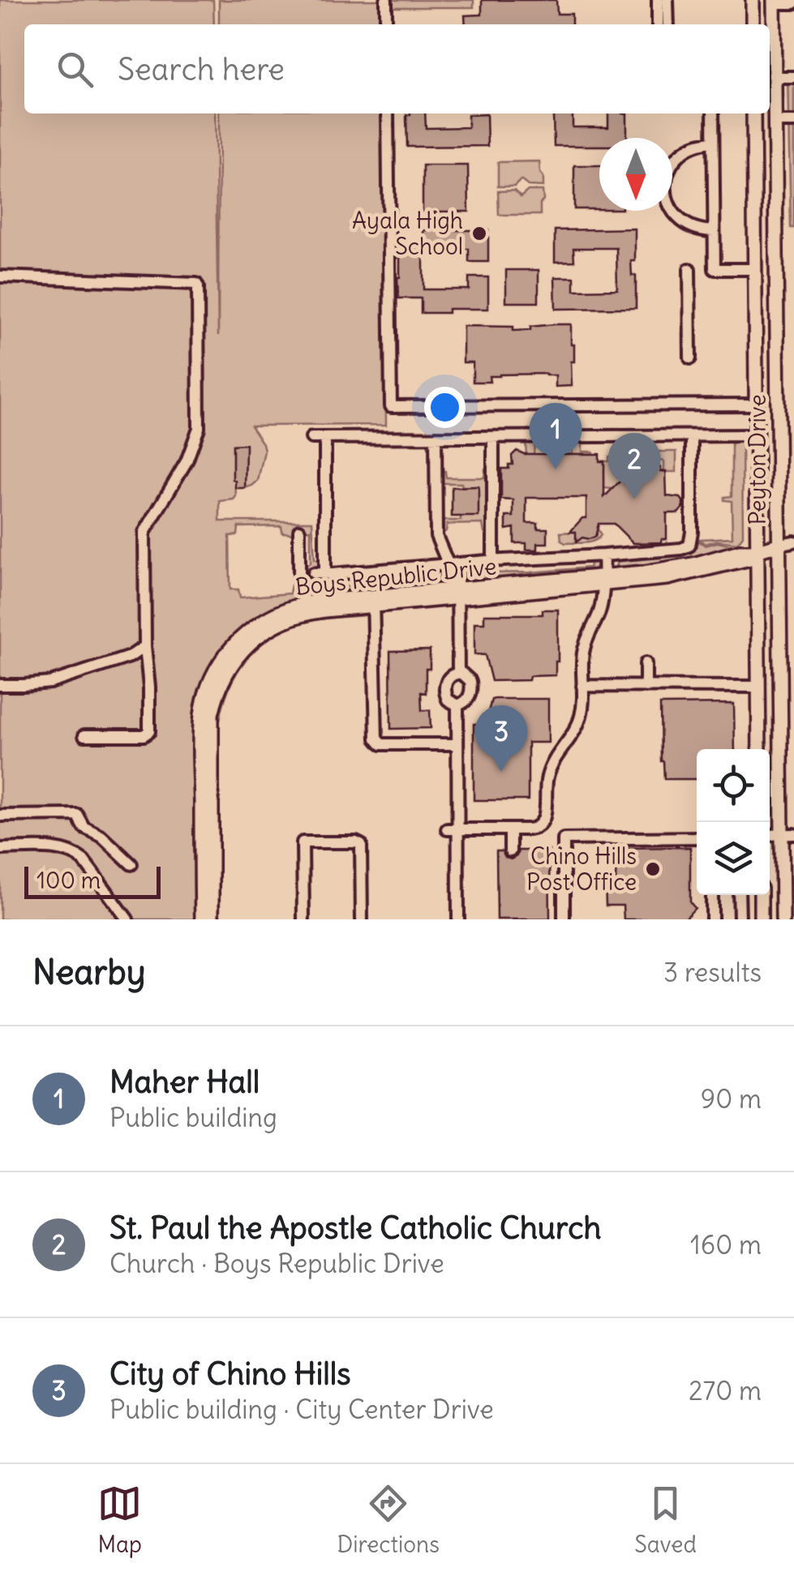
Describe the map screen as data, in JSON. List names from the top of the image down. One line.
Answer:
{"streets":{"main road":["Peyton Drive","Boys Republic Drive"]},"crossings":[["Peyton Drive","Boys Republic Drive"]],"places":["Ayala High School","Chino Hills Post Office"],"scale_bar":"100 m","north":"bottom","page":{"search":"Search here","pins":["1","2","3"],"scale":"100 m","heading":["Nearby","3 results"],"list":[{"mark":"1","name":"Maher Hall","note":"Public building","value":"90 m"},{"mark":"2","name":"St. Paul the Apostle Catholic Church","note":"Church · Boys Republic Drive","value":"160 m"},{"mark":"3","name":"City of Chino Hills","note":"Public building · City Center Drive","value":"270 m"}],"nav":["Map","Directions","Saved"]}}
